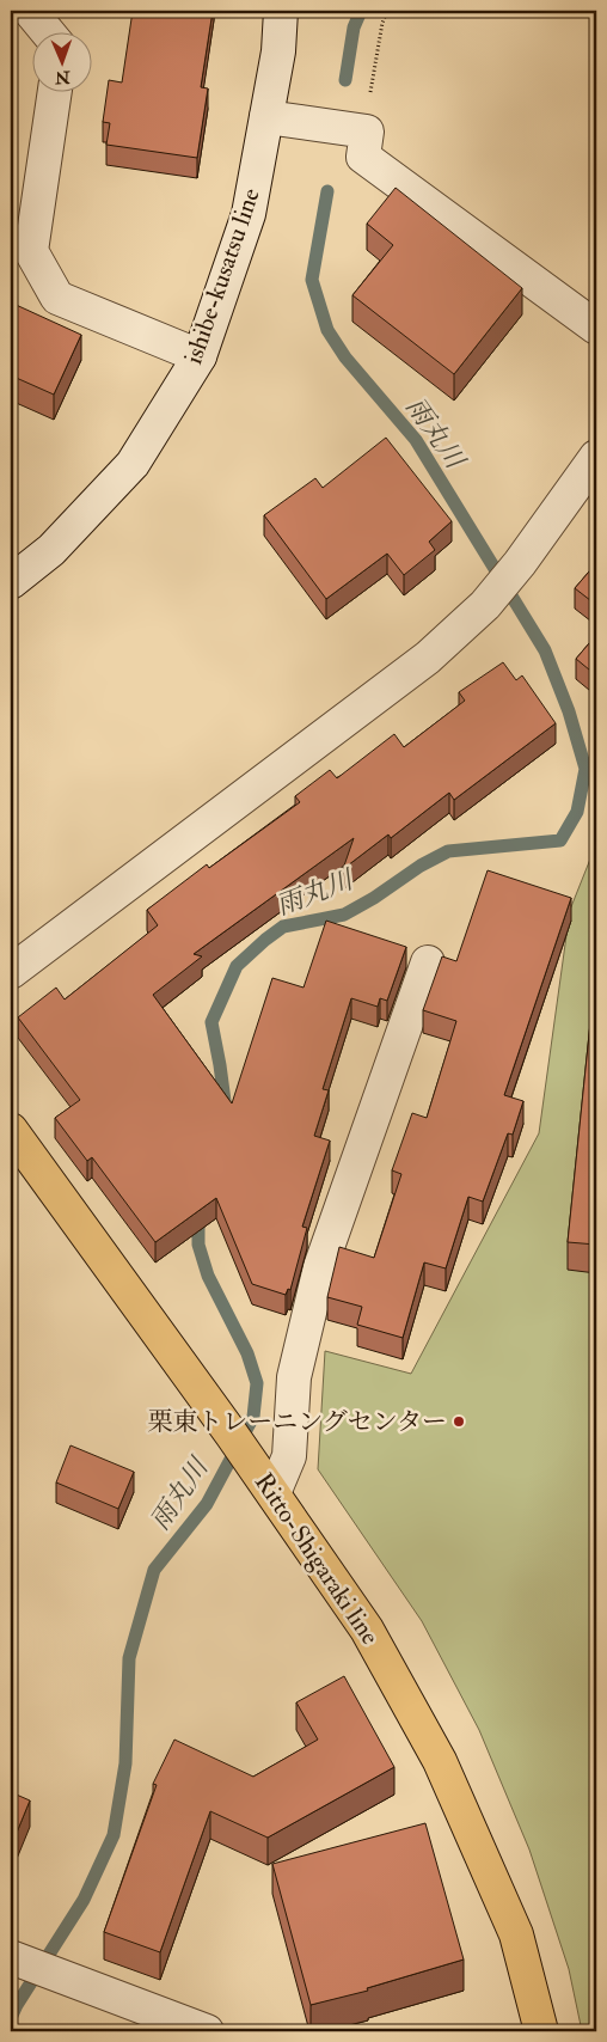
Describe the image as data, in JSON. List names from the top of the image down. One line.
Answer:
{"streets":{"main road":["Ritto-Shigaraki line"],"street":["ishibe-kusatsu line"]},"water":["雨丸川"],"places":["栗東トレーニングセンター"],"north":"bottom"}
